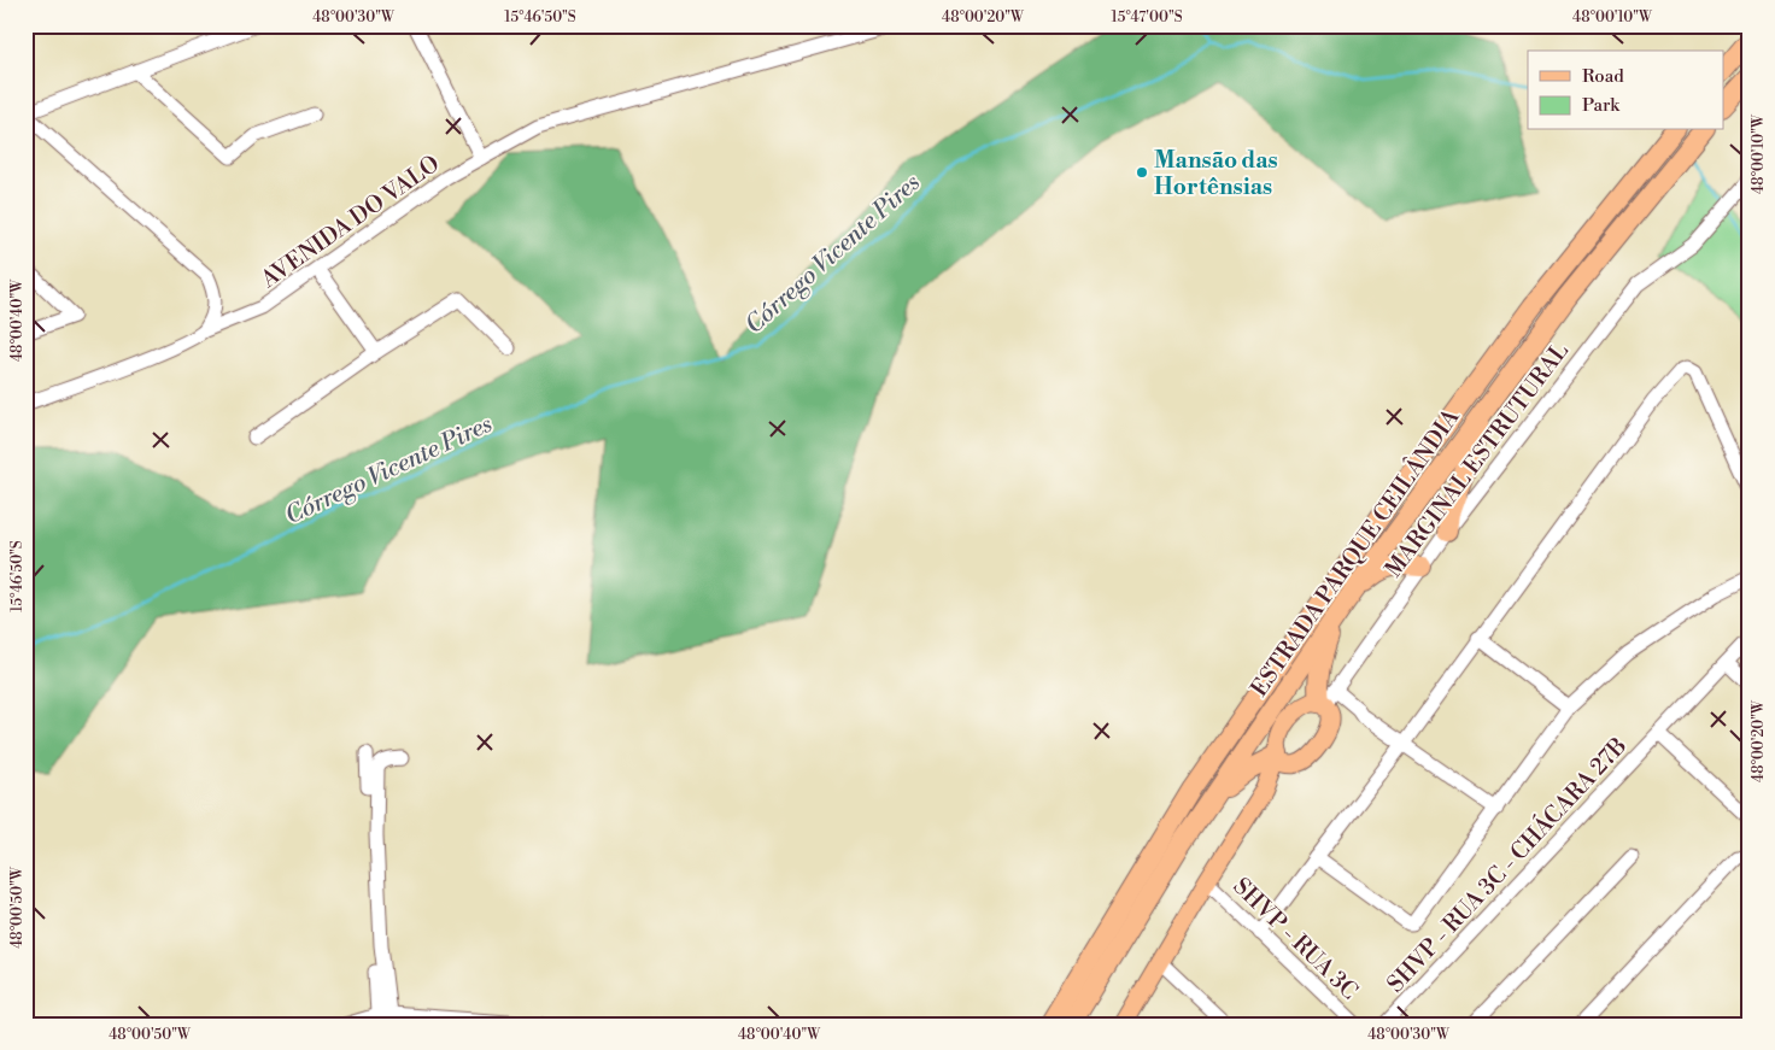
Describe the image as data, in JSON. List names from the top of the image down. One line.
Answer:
{"streets":{"highway":["ESTRADA PARQUE CEILÂNDIA"],"street":["AVENIDA DO VALO","MARGINAL ESTRUTURAL","SHVP - RUA 3C - CHÁCARA 27B","SHVP - RUA 3C"]},"water":["Córrego Vicente Pires"],"places":["Mansão das Hortênsias"],"legend":["Road","Park"],"coordinates":["48°00'30\"W","15°46'50\"S","48°00'20\"W","15°47'00\"S","48°00'10\"W","48°00'40\"W","48°00'50\"W"]}
